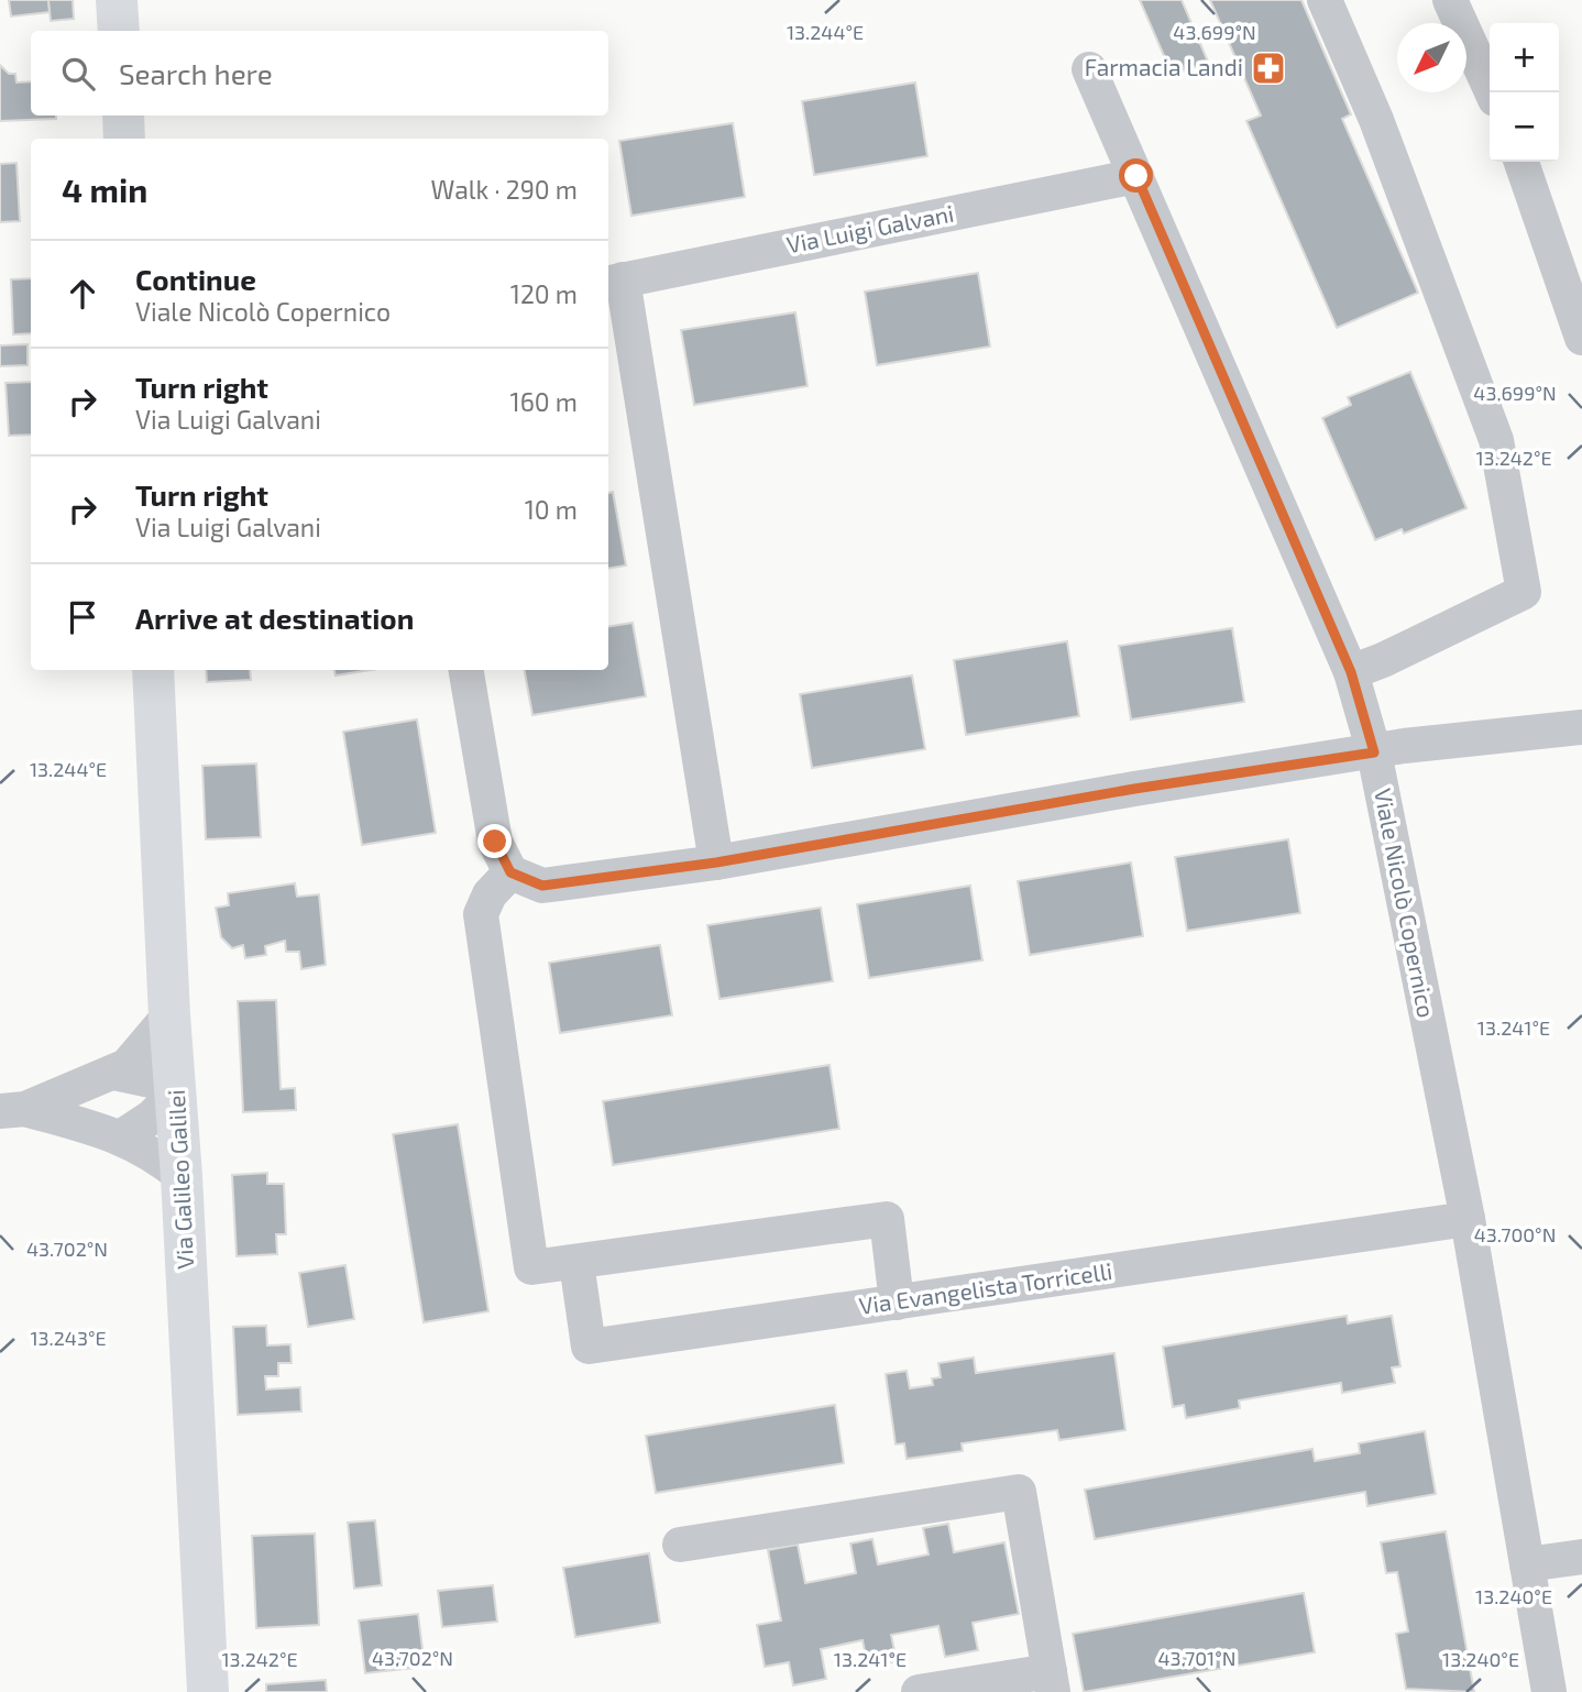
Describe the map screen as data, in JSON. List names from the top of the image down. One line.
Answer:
{"streets":{"main road":["Via Galileo Galilei"],"street":["Via Luigi Galvani","Viale Nicolò Copernico","Via Evangelista Torricelli"]},"crossings":[["Via Luigi Galvani","Viale Nicolò Copernico"],["Viale Nicolò Copernico","Via Evangelista Torricelli"]],"places":{"pharmacy":["Farmacia Landi"]},"north":"bottom left","page":{"map_buttons":["+","−"],"search":"Search here","heading":["4 min","Walk · 290 m"],"list":[["Continue","Viale Nicolò Copernico","120 m"],["Turn right","Via Luigi Galvani","160 m"],["Turn right","Via Luigi Galvani","10 m"],"Arrive at destination"]},"coordinates":["13.244°E","43.699°N","13.242°E","13.241°E","43.700°N","43.702°N","13.243°E","13.240°E","43.701°N"]}
